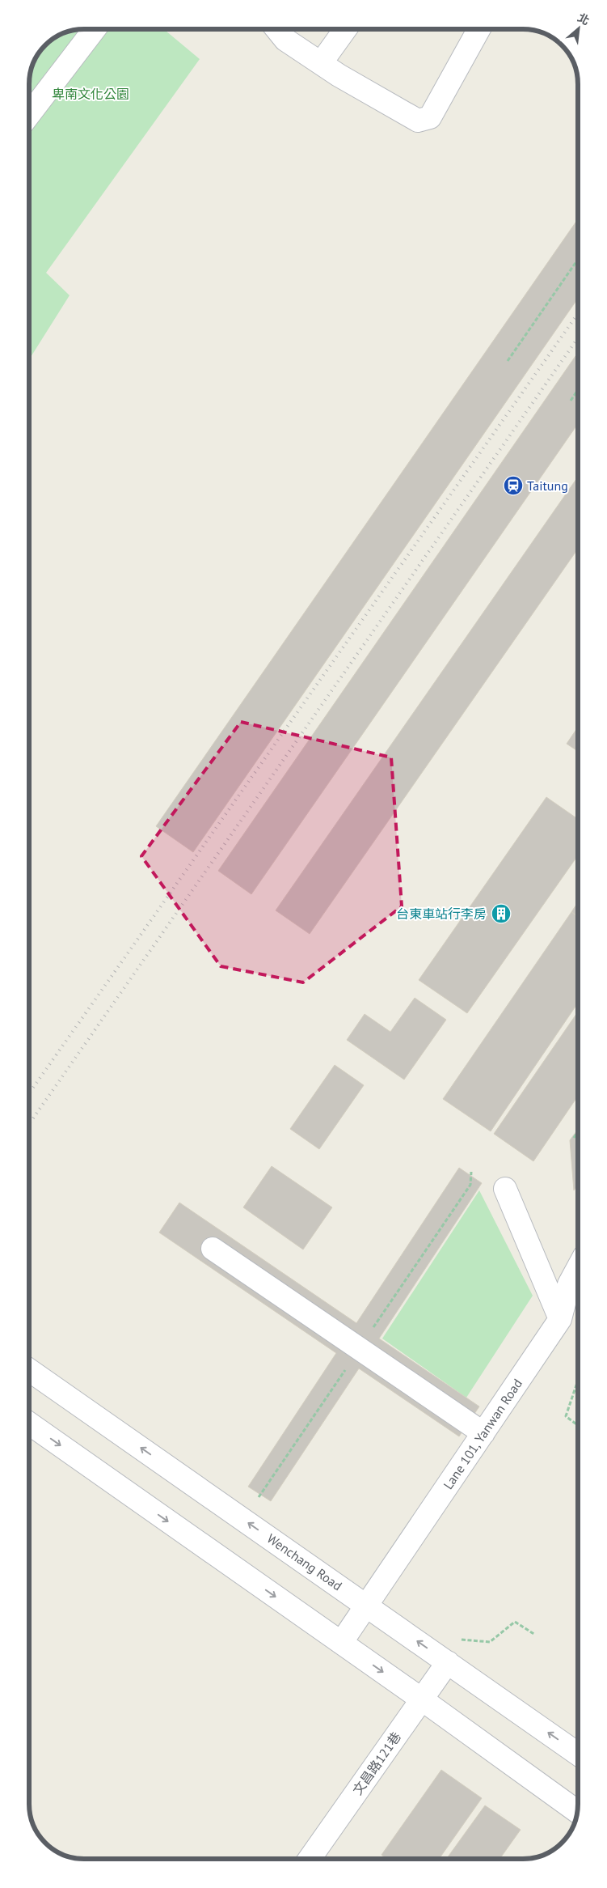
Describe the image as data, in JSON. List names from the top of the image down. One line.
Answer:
{"streets":{"street":["Lane 101, Yanwan Road","Wenchang Road","文昌路121巷"]},"crossings":[["Lane 101, Yanwan Road","Wenchang Road"],["Wenchang Road","文昌路121巷"]],"parks":["卑南文化公園"],"places":{"station":["Taitung"],"building":["台東車站行李房"]},"north":"top right"}
